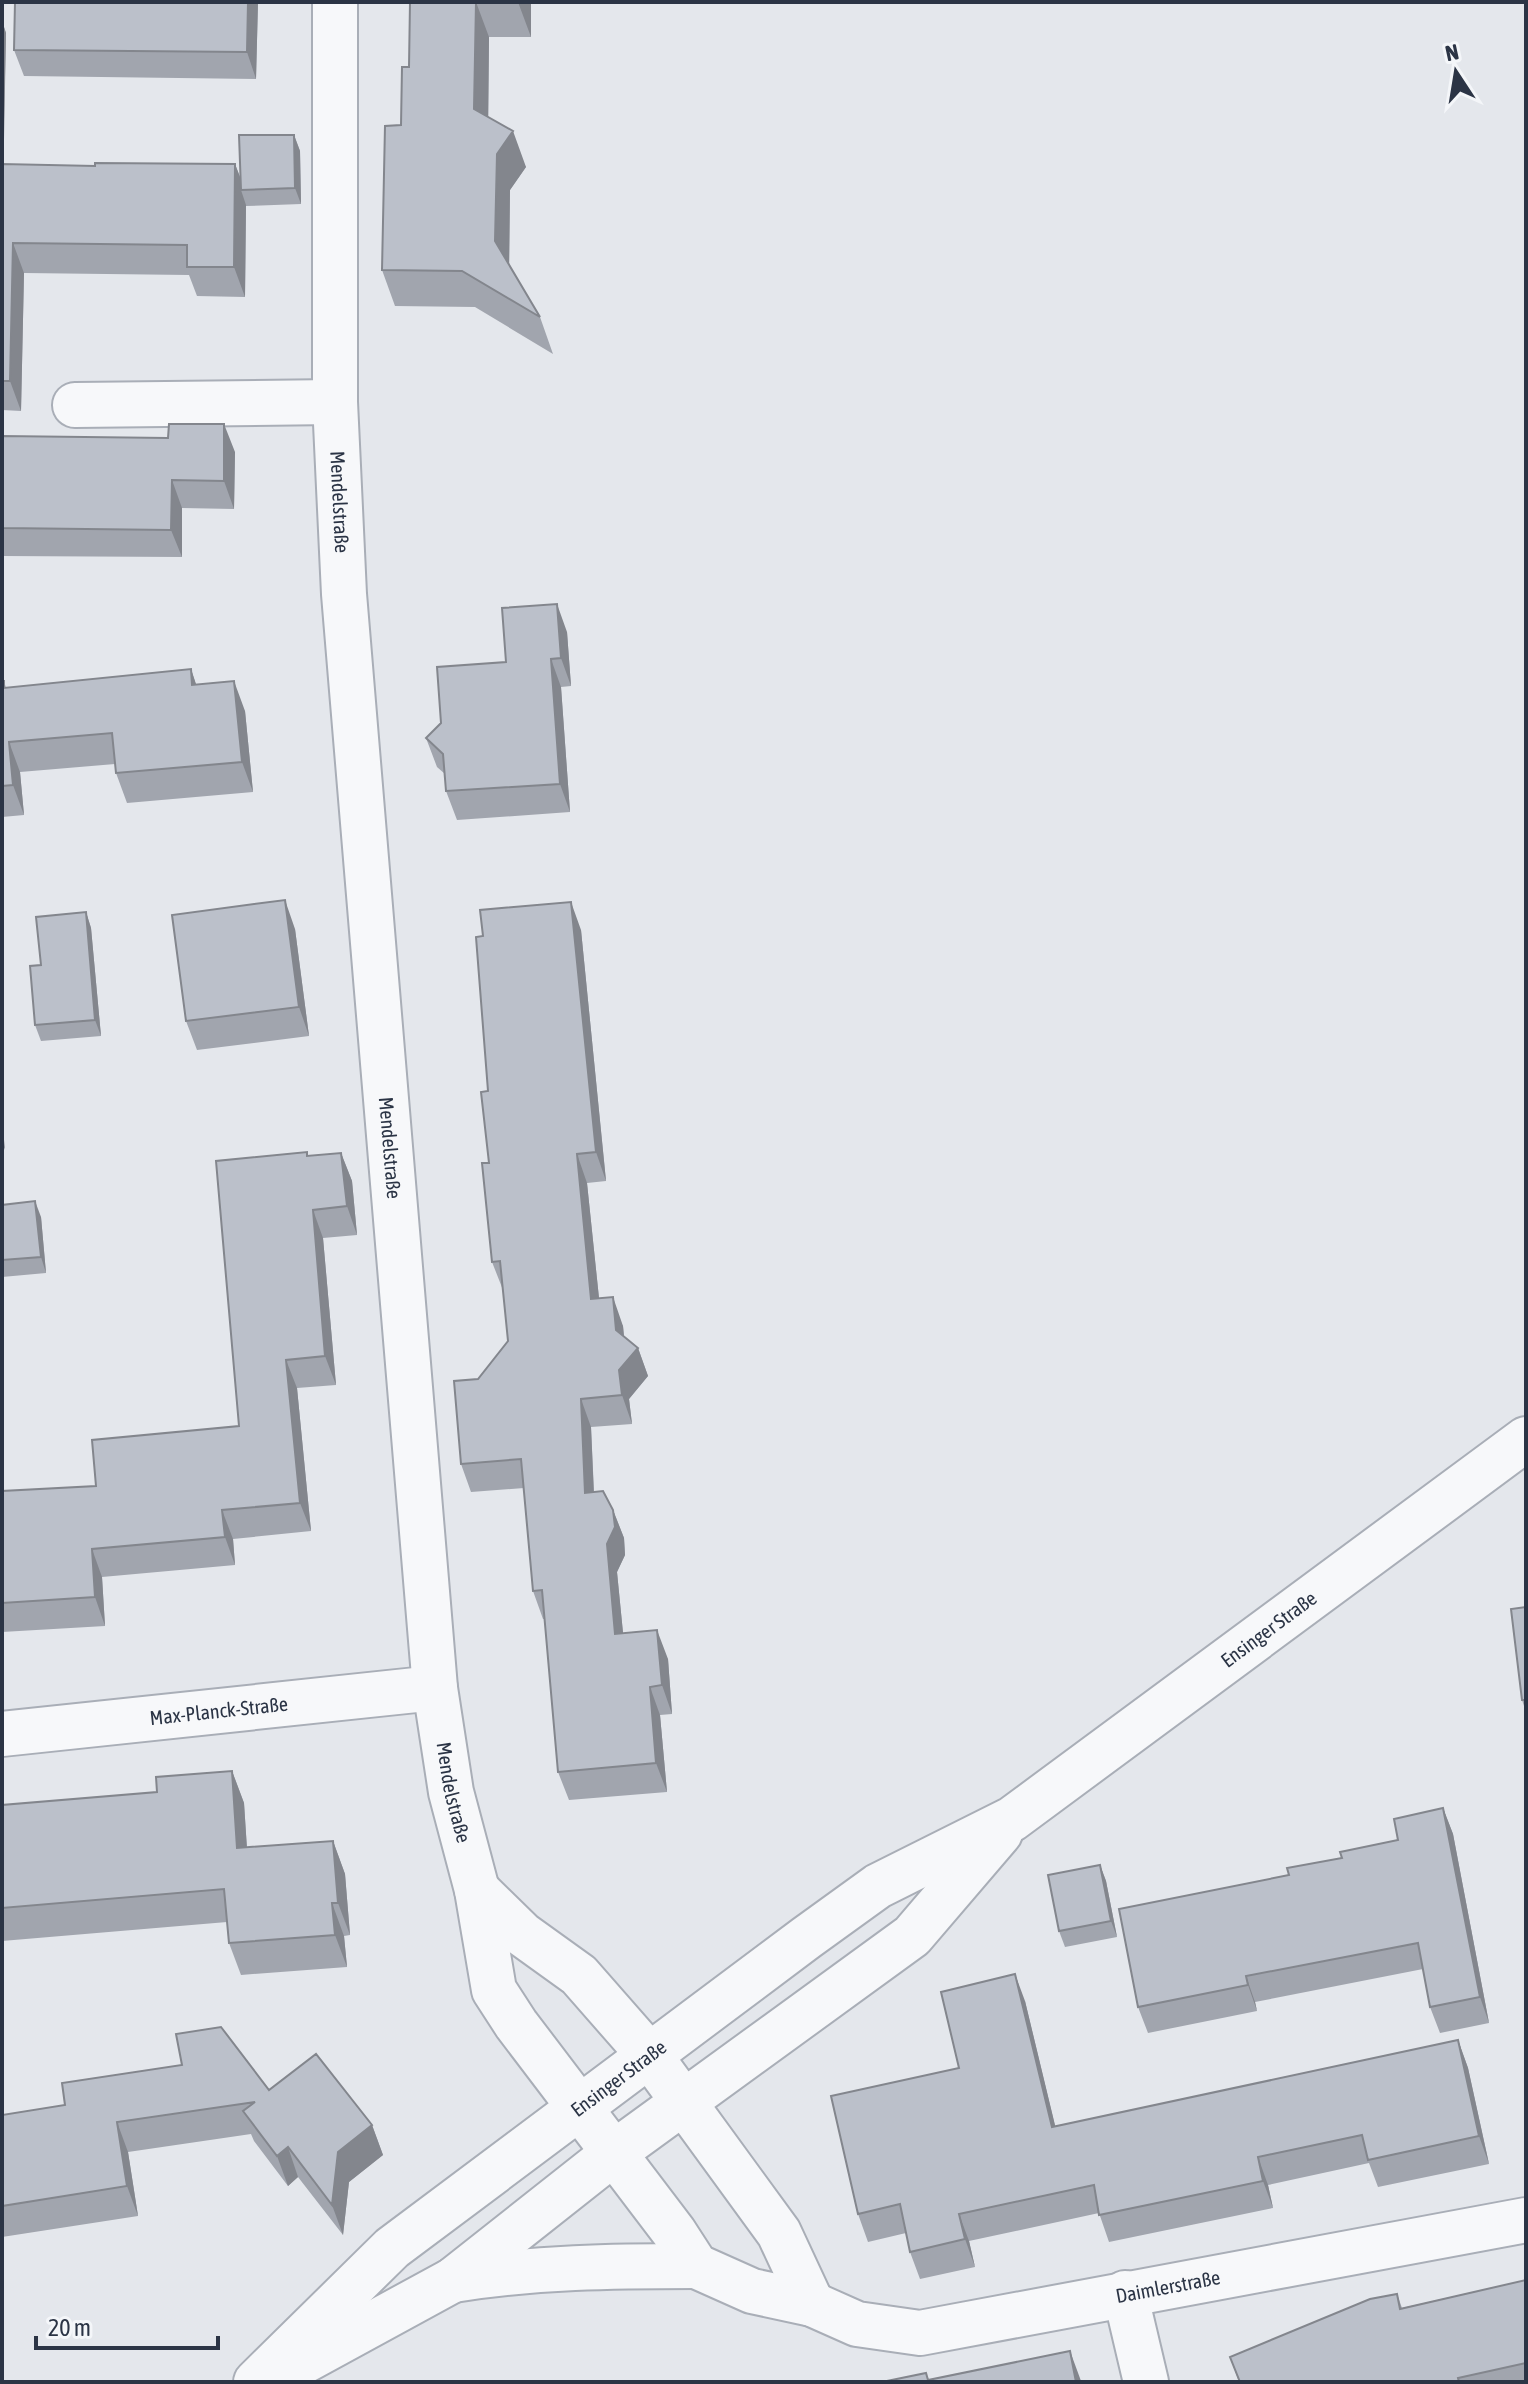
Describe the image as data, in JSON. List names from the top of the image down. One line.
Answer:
{"streets":{"street":["Mendelstraße","Ensinger Straße","Max-Planck-Straße","Daimlerstraße"]},"crossings":[["Mendelstraße","Ensinger Straße"],["Mendelstraße","Max-Planck-Straße"],["Mendelstraße","Daimlerstraße"]],"scale_bar":"20 m","north":"top"}
